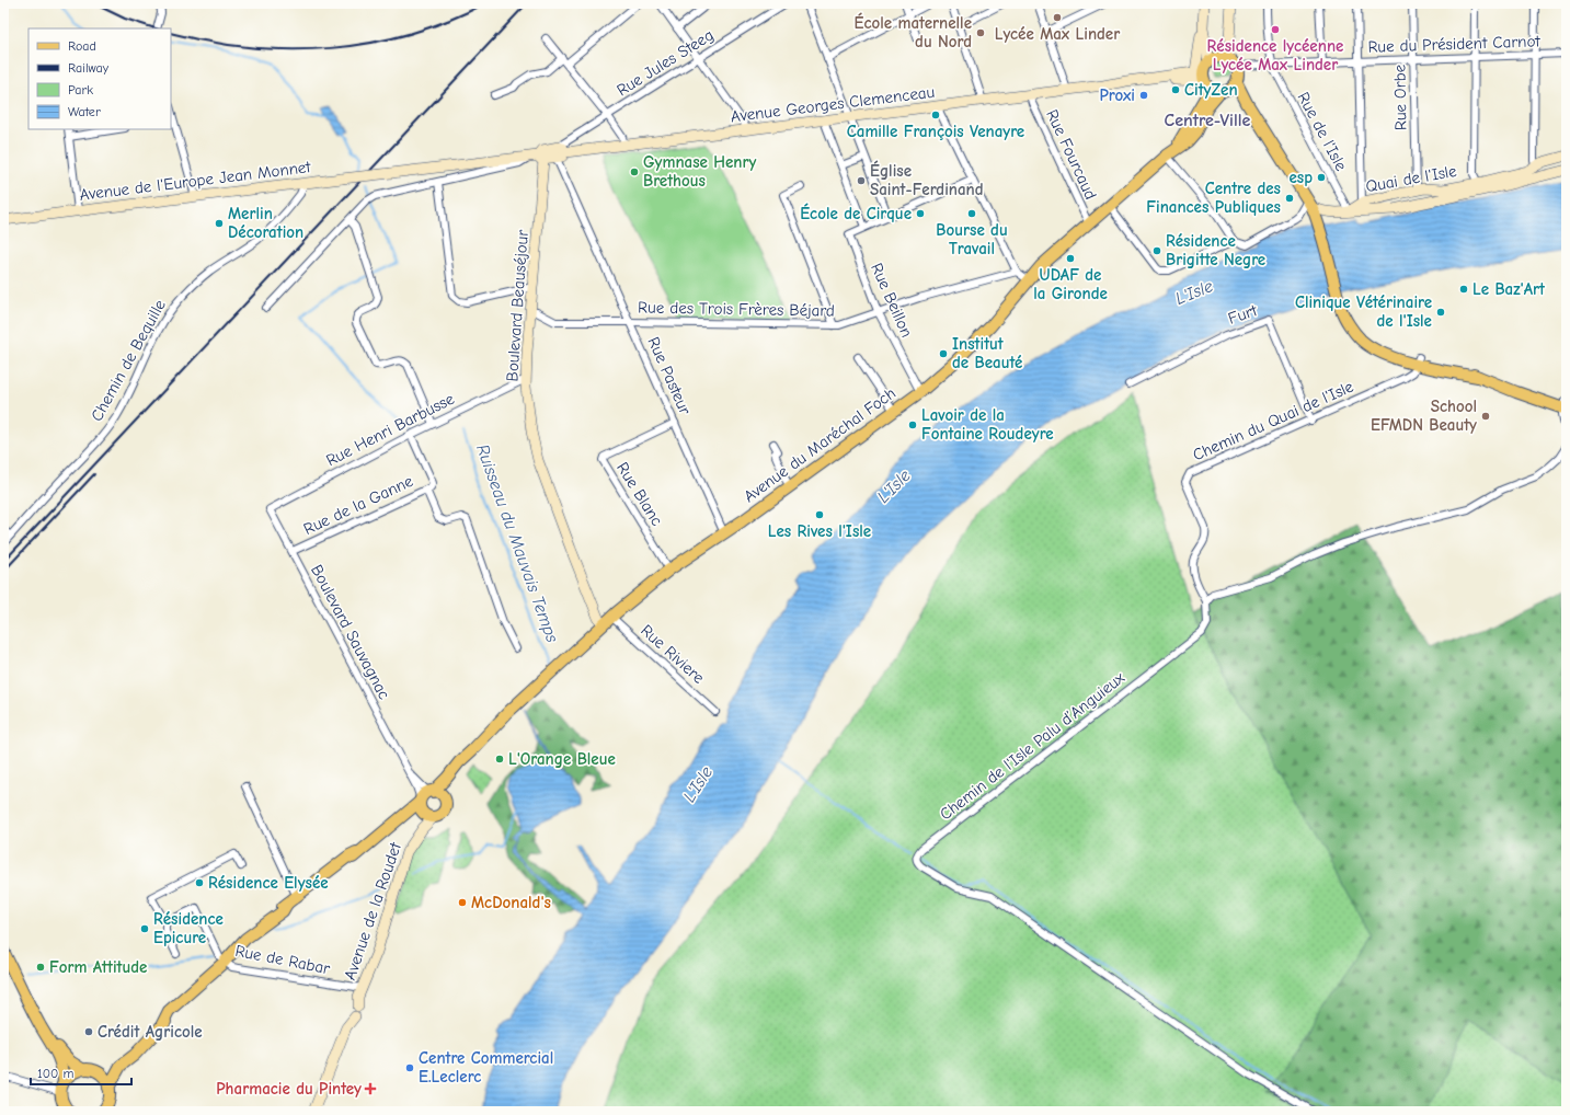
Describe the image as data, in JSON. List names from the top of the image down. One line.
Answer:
{"streets":{"main road":["Avenue Georges Clemenceau","Quai de l'Isle","Avenue de l'Europe Jean Monnet","Boulevard Beauséjour","Avenue du Maréchal Foch","Avenue de la Roudet"],"street":["Rue du Président Carnot","Rue Jules Steeg","Rue Orbe","Rue de l'Isle","Rue Fourcaud","Rue Beillon","Rue des Trois Frères Béjard","Furt","Chemin de Bequille","Rue Pasteur","Chemin du Quai de l'Isle","Rue Henri Barbusse","Rue Blanc","Rue de la Ganne","Boulevard Sauvagnac","Rue Riviere","Chemin de l'Isle Palu d’Anguieux","Rue de Rabar"]},"crossings":[["Rue du Président Carnot","Rue Orbe"],["Rue du Président Carnot","Rue de l'Isle"],["Rue Jules Steeg","Avenue Georges Clemenceau"],["Rue Orbe","Quai de l'Isle"],["Avenue Georges Clemenceau","Rue Fourcaud"],["Avenue Georges Clemenceau","Avenue de l'Europe Jean Monnet"],["Avenue Georges Clemenceau","Boulevard Beauséjour"],["Avenue Georges Clemenceau","Rue Pasteur"],["Avenue Georges Clemenceau","Avenue du Maréchal Foch"],["Rue de l'Isle","Quai de l'Isle"],["Rue Fourcaud","Avenue du Maréchal Foch"],["Avenue de l'Europe Jean Monnet","Chemin de Bequille"],["Rue Beillon","Rue des Trois Frères Béjard"],["Rue Beillon","Avenue du Maréchal Foch"],["Boulevard Beauséjour","Rue des Trois Frères Béjard"],["Boulevard Beauséjour","Rue Henri Barbusse"],["Boulevard Beauséjour","Avenue du Maréchal Foch"],["Rue des Trois Frères Béjard","Rue Pasteur"],["Furt","Chemin du Quai de l'Isle"],["Rue Pasteur","Avenue du Maréchal Foch"],["Rue Pasteur","Rue Blanc"],["Chemin du Quai de l'Isle","Chemin de l'Isle Palu d’Anguieux"],["Rue Henri Barbusse","Rue de la Ganne"],["Rue Henri Barbusse","Boulevard Sauvagnac"],["Avenue du Maréchal Foch","Rue Blanc"],["Avenue du Maréchal Foch","Boulevard Sauvagnac"],["Avenue du Maréchal Foch","Rue Riviere"],["Avenue du Maréchal Foch","Avenue de la Roudet"],["Rue de la Ganne","Boulevard Sauvagnac"],["Boulevard Sauvagnac","Avenue de la Roudet"],["Avenue de la Roudet","Rue de Rabar"]],"districts":["Centre-Ville"],"water":["L'Isle","Ruisseau du Mauvais Temps"],"places":{"other":["Lycée Max Linder","Résidence lycéenne Lycée Max Linder","École maternelle du Nord","CityZen","Proxi","Camille François Venayre","Gymnase Henry Brethous","esp","Église Saint-Ferdinand","Centre des Finances Publiques","École de Cirque","Bourse du Travail","Merlin Décoration","Résidence Brigitte Negre","UDAF de la Gironde","Le Baz'Art","Clinique Vétérinaire de l'Isle","Institut de Beauté","School EFMDN Beauty","Lavoir de la Fontaine Roudeyre","Les Rives l'Isle","L'Orange Bleue","Résidence Elysée","McDonald's","Résidence Epicure","Form Attitude","Crédit Agricole","Centre Commercial E.Leclerc"],"health":["Pharmacie du Pintey"]},"legend":["Road","Railway","Park","Water"],"scale_bar":"100 m"}
